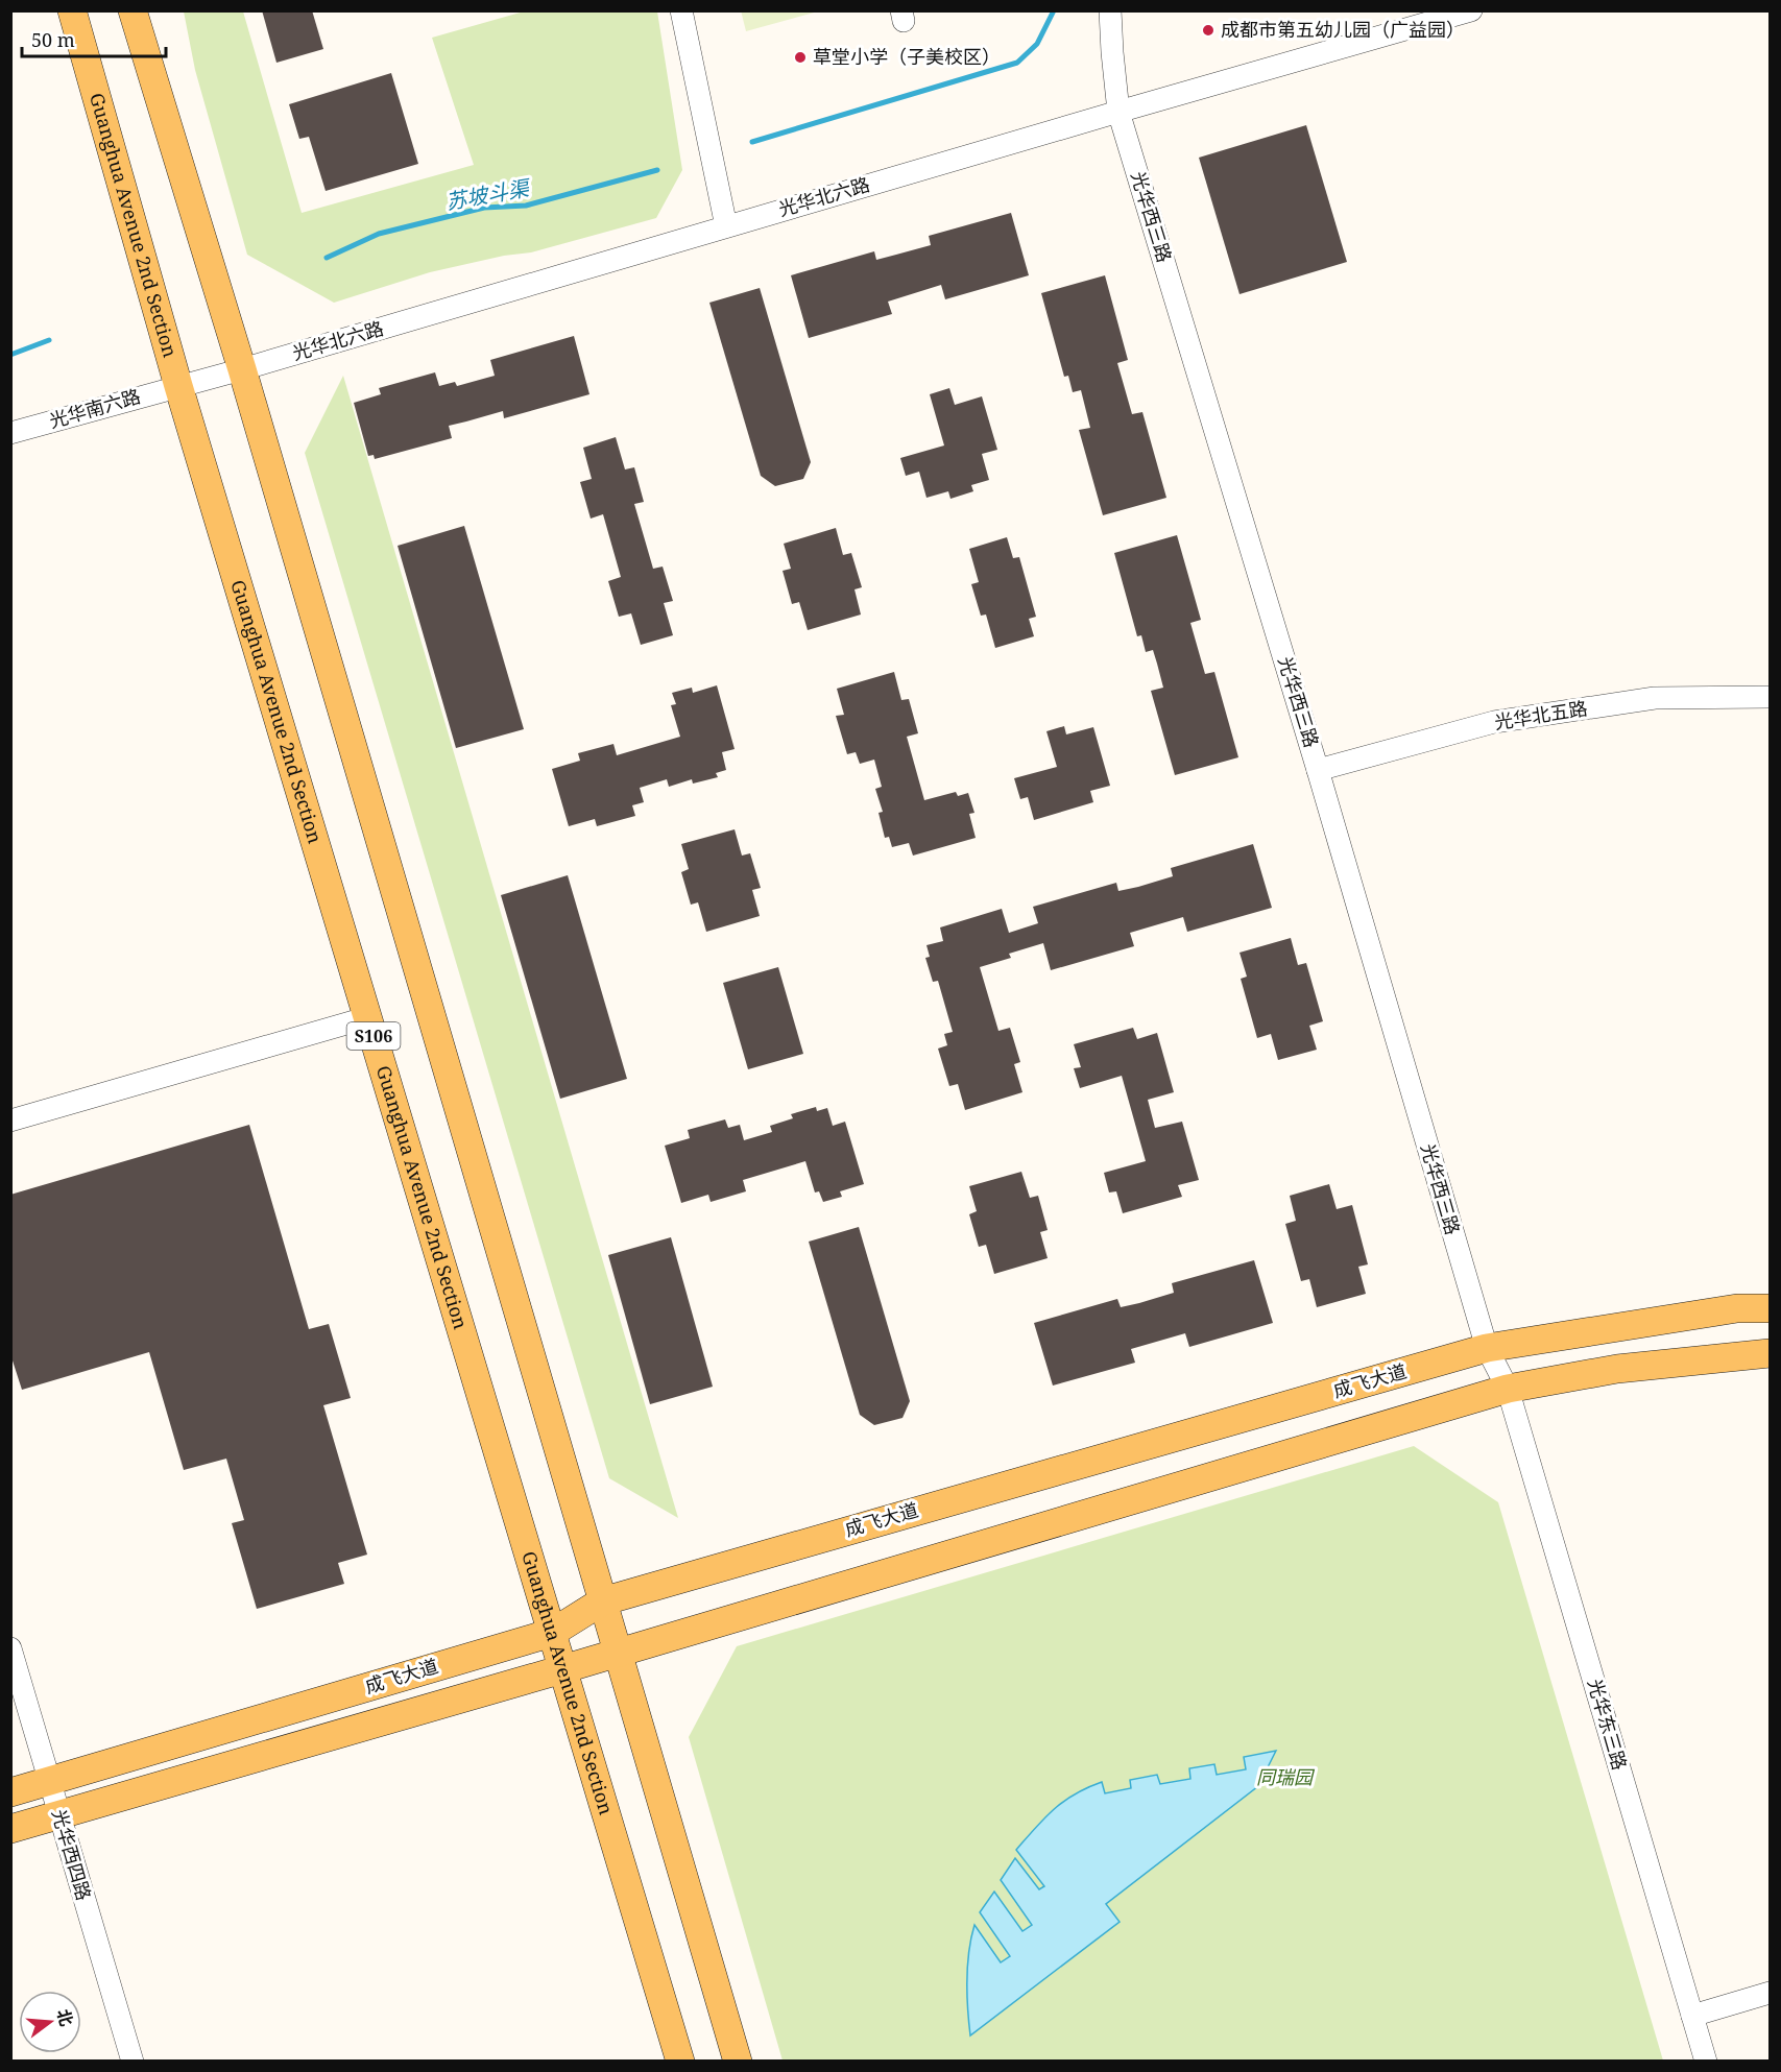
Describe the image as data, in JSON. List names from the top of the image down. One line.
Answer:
{"streets":{"main road":["Guanghua Avenue 2nd Section","S106","成飞大道"],"street":["光华北六路","光华西三路","光华南六路","光华北五路","光华东三路","光华西四路"]},"crossings":[["光华北六路","光华西三路"],["光华北六路","Guanghua Avenue 2nd Section"],["光华北六路","光华南六路"],["光华西三路","光华北五路"],["光华西三路","成飞大道"],["光华西三路","光华东三路"],["Guanghua Avenue 2nd Section","光华南六路"],["Guanghua Avenue 2nd Section","成飞大道"],["成飞大道","光华东三路"],["成飞大道","光华西四路"]],"water":["苏坡斗渠"],"parks":["同瑞园"],"places":["成都市第五幼儿园（广益园）","草堂小学（子美校区）"],"scale_bar":"50 m","north":"right"}
